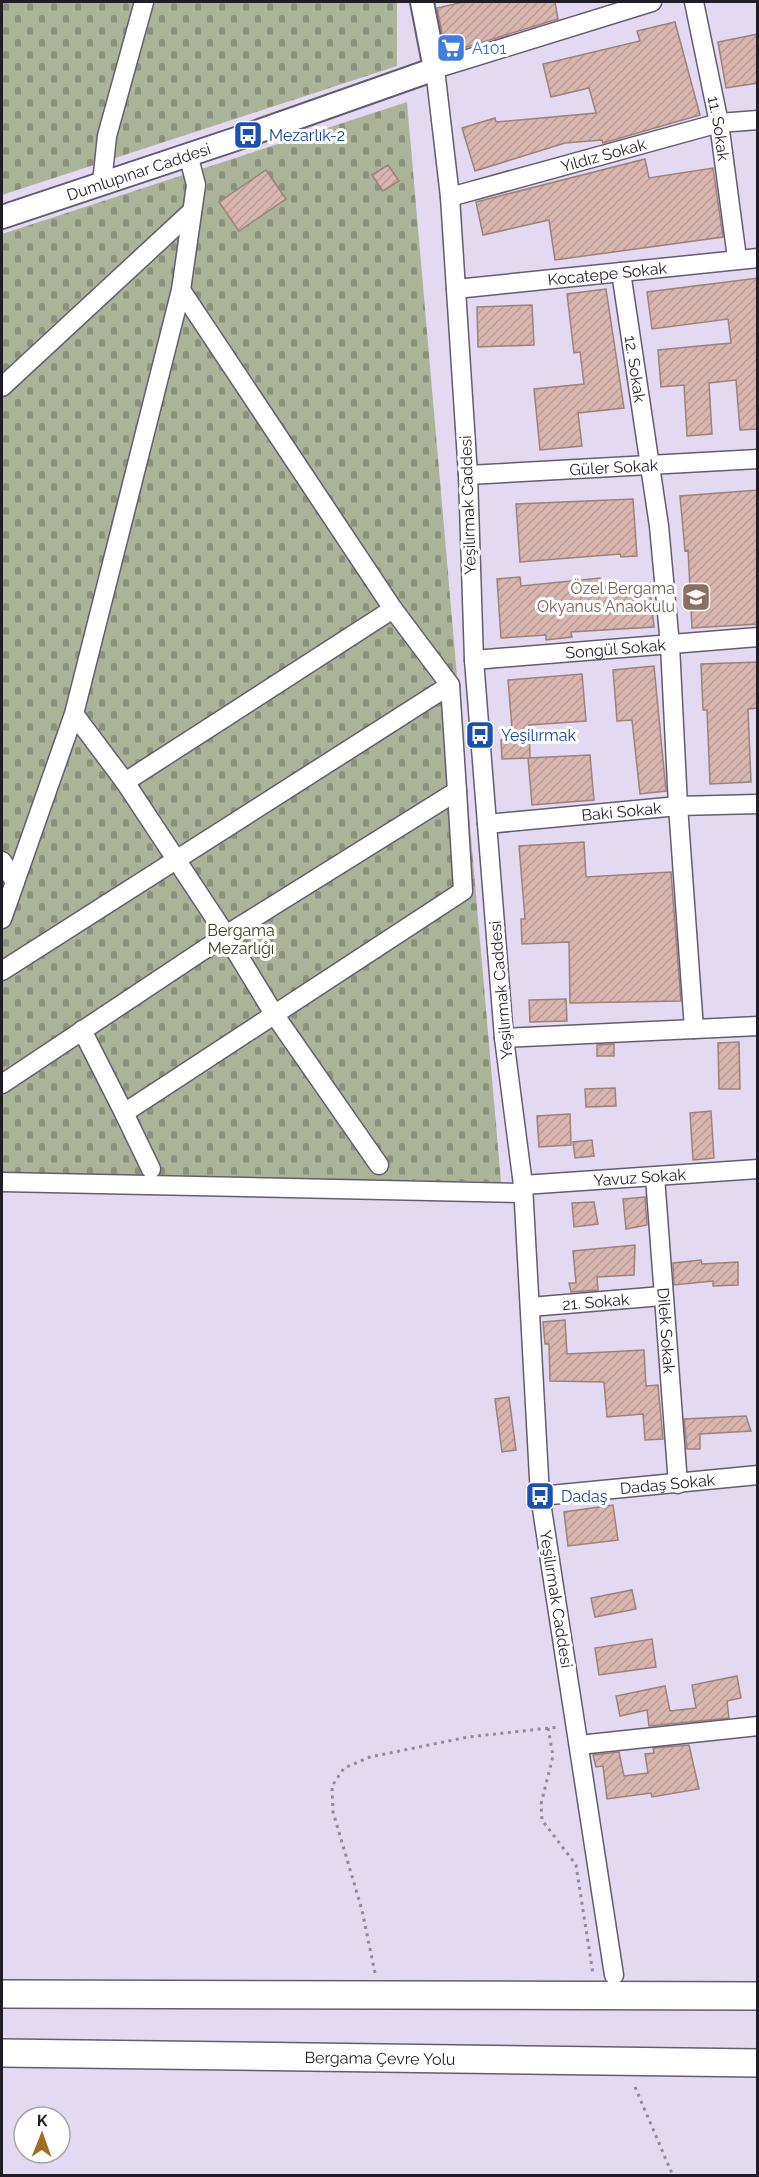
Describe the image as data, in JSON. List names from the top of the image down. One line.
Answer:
{"streets":{"highway":["Bergama Çevre Yolu"],"main road":["Dumlupınar Caddesi","Yeşilırmak Caddesi"],"street":["11. Sokak","Yıldız Sokak","Kocatepe Sokak","12. Sokak","Güler Sokak","Songül Sokak","Baki Sokak","Yavuz Sokak","21. Sokak","Dilek Sokak","Dadaş Sokak"]},"crossings":[["11. Sokak","Yıldız Sokak"],["11. Sokak","Kocatepe Sokak"],["Yıldız Sokak","Yeşilırmak Caddesi"],["Dumlupınar Caddesi","Yeşilırmak Caddesi"],["Kocatepe Sokak","12. Sokak"],["Kocatepe Sokak","Yeşilırmak Caddesi"],["12. Sokak","Güler Sokak"],["12. Sokak","Songül Sokak"],["12. Sokak","Baki Sokak"],["Güler Sokak","Yeşilırmak Caddesi"],["Yeşilırmak Caddesi","Songül Sokak"],["Yeşilırmak Caddesi","Baki Sokak"],["Yeşilırmak Caddesi","Yavuz Sokak"],["Yeşilırmak Caddesi","21. Sokak"],["Yeşilırmak Caddesi","Dadaş Sokak"],["Yavuz Sokak","Dilek Sokak"],["21. Sokak","Dilek Sokak"],["Dilek Sokak","Dadaş Sokak"]],"parks":["Bergama Mezarlığı"],"places":{"supermarket":["A101"],"bus stop":["Mezarlık-2","Yeşilırmak","Dadaş"],"school or university":["Özel Bergama Okyanus Anaokulu"]},"north":"top"}
